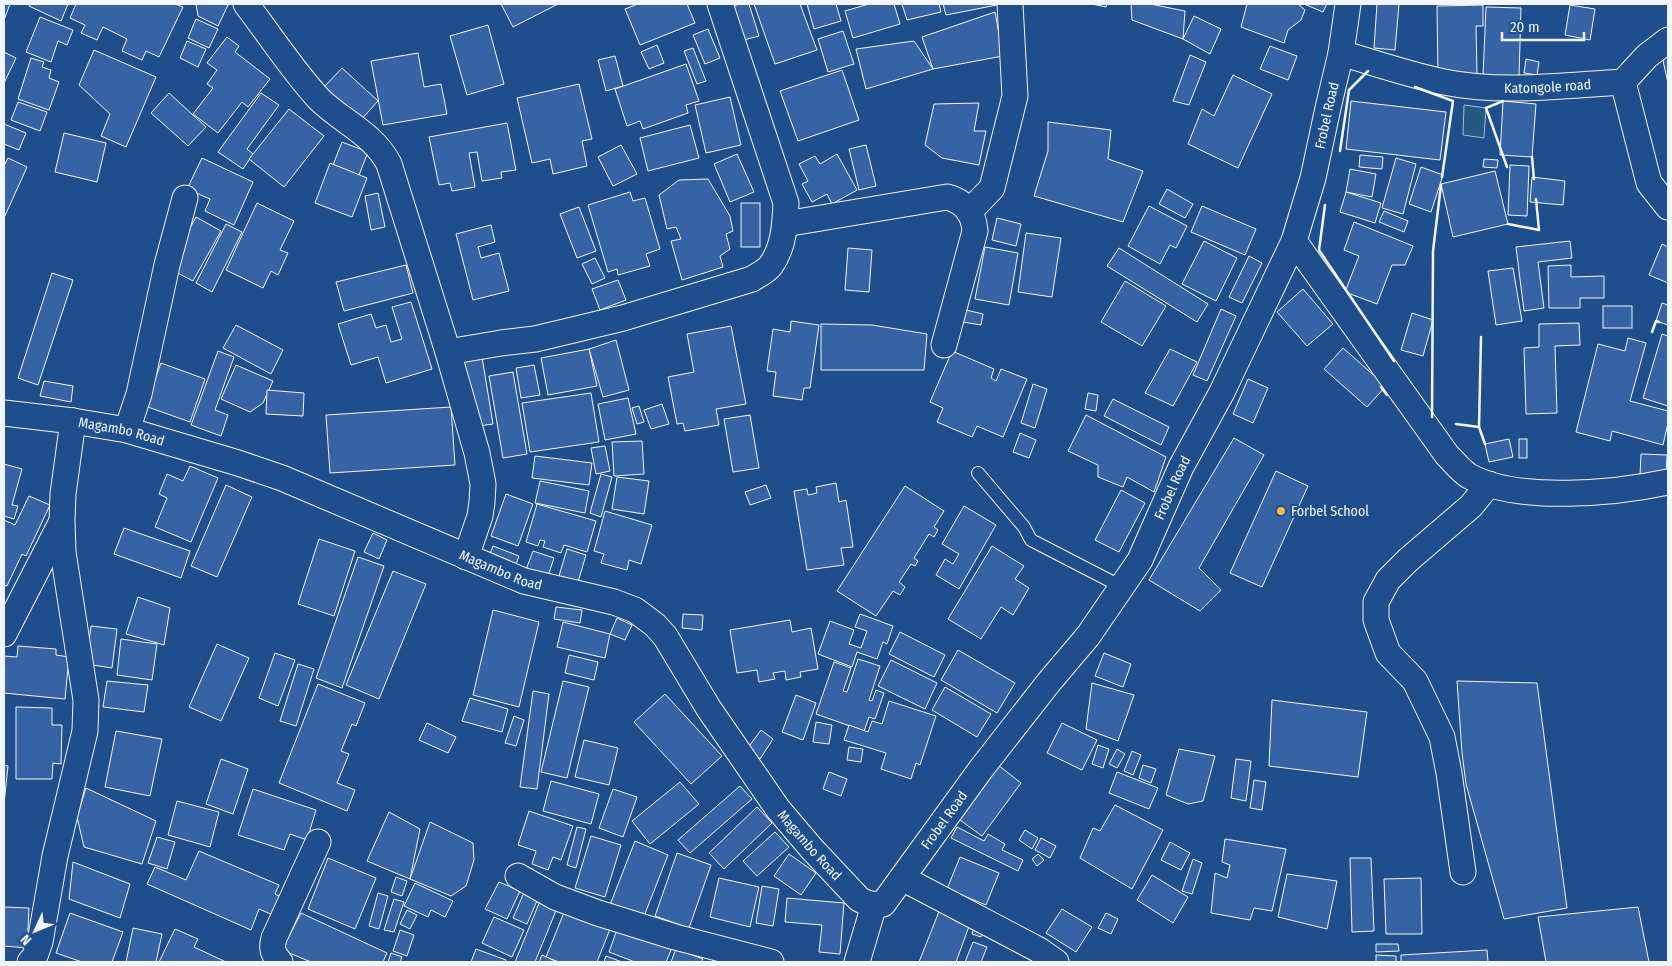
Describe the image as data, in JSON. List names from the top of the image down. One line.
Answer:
{"streets":{"street":["Katongole road","Frobel Road","Magambo Road"]},"crossings":[["Katongole road","Frobel Road"],["Frobel Road","Magambo Road"]],"places":["Forbel School"],"scale_bar":"20 m","north":"bottom left"}
